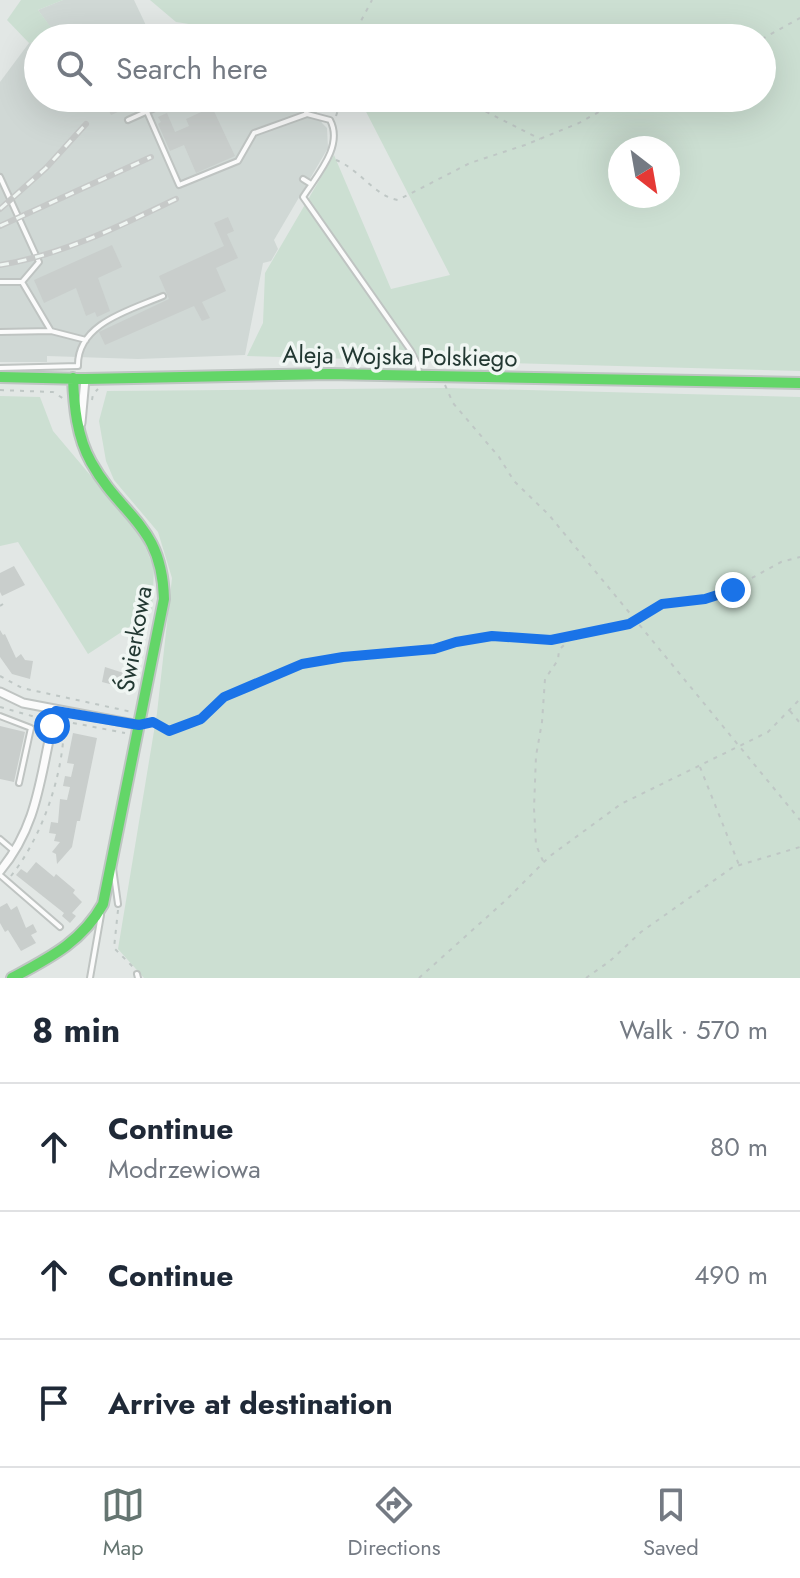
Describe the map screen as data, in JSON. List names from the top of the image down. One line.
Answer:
{"streets":{"main road":["Aleja Wojska Polskiego","Świerkowa"]},"crossings":[["Aleja Wojska Polskiego","Świerkowa"]],"north":"bottom right","page":{"search":"Search here","heading":["8 min","Walk · 570 m"],"list":[["Continue","Modrzewiowa","80 m"],["Continue","490 m"],"Arrive at destination"],"nav":["Map","Directions","Saved"]}}
